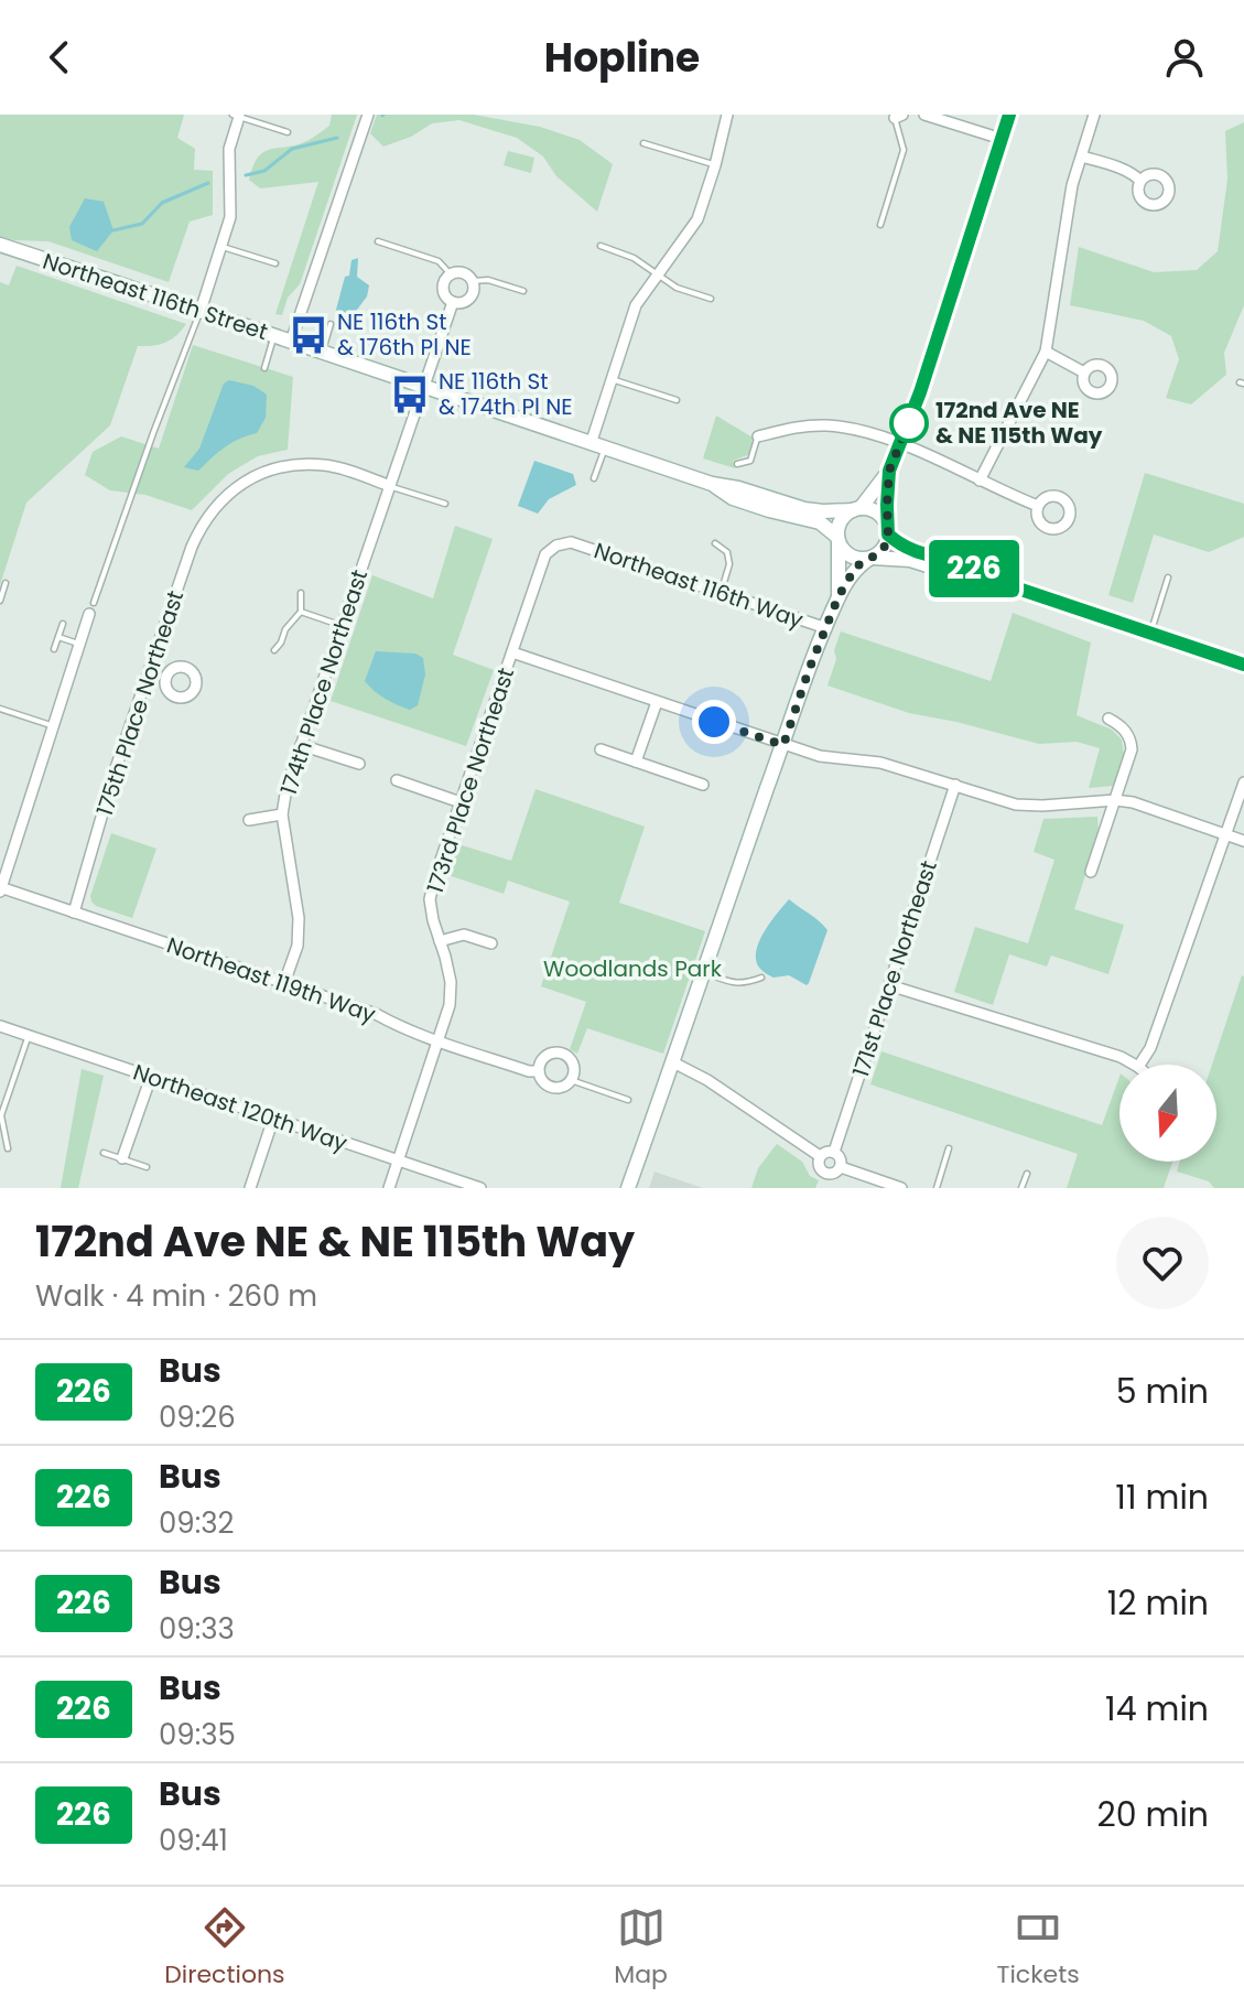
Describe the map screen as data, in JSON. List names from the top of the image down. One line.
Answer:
{"streets":{"street":["Northeast 116th Street","Northeast 116th Way","174th Place Northeast","175th Place Northeast","173rd Place Northeast","171st Place Northeast","Northeast 119th Way","Northeast 120th Way"]},"crossings":[["Northeast 116th Street","174th Place Northeast"],["Northeast 116th Way","173rd Place Northeast"],["174th Place Northeast","175th Place Northeast"],["174th Place Northeast","Northeast 119th Way"],["175th Place Northeast","Northeast 119th Way"],["173rd Place Northeast","Northeast 119th Way"],["173rd Place Northeast","Northeast 120th Way"]],"parks":["Woodlands Park"],"places":{"bus stop":["NE 116th St & 176th Pl NE","NE 116th St & 174th Pl NE"],"other":["172nd Ave NE & NE 115th Way"]},"lines":["bus line 226"],"north":"bottom","page":{"header":"Hopline","on_map":"226","heading":["172nd Ave NE & NE 115th Way","Walk · 4 min · 260 m"],"list":[{"mark":"226","name":"Bus","note":"09:26","value":"5 min"},{"mark":"226","name":"Bus","note":"09:32","value":"11 min"},{"mark":"226","name":"Bus","note":"09:33","value":"12 min"},{"mark":"226","name":"Bus","note":"09:35","value":"14 min"},{"mark":"226","name":"Bus","note":"09:41","value":"20 min"}],"tabs":["Directions","Map","Tickets"]}}
